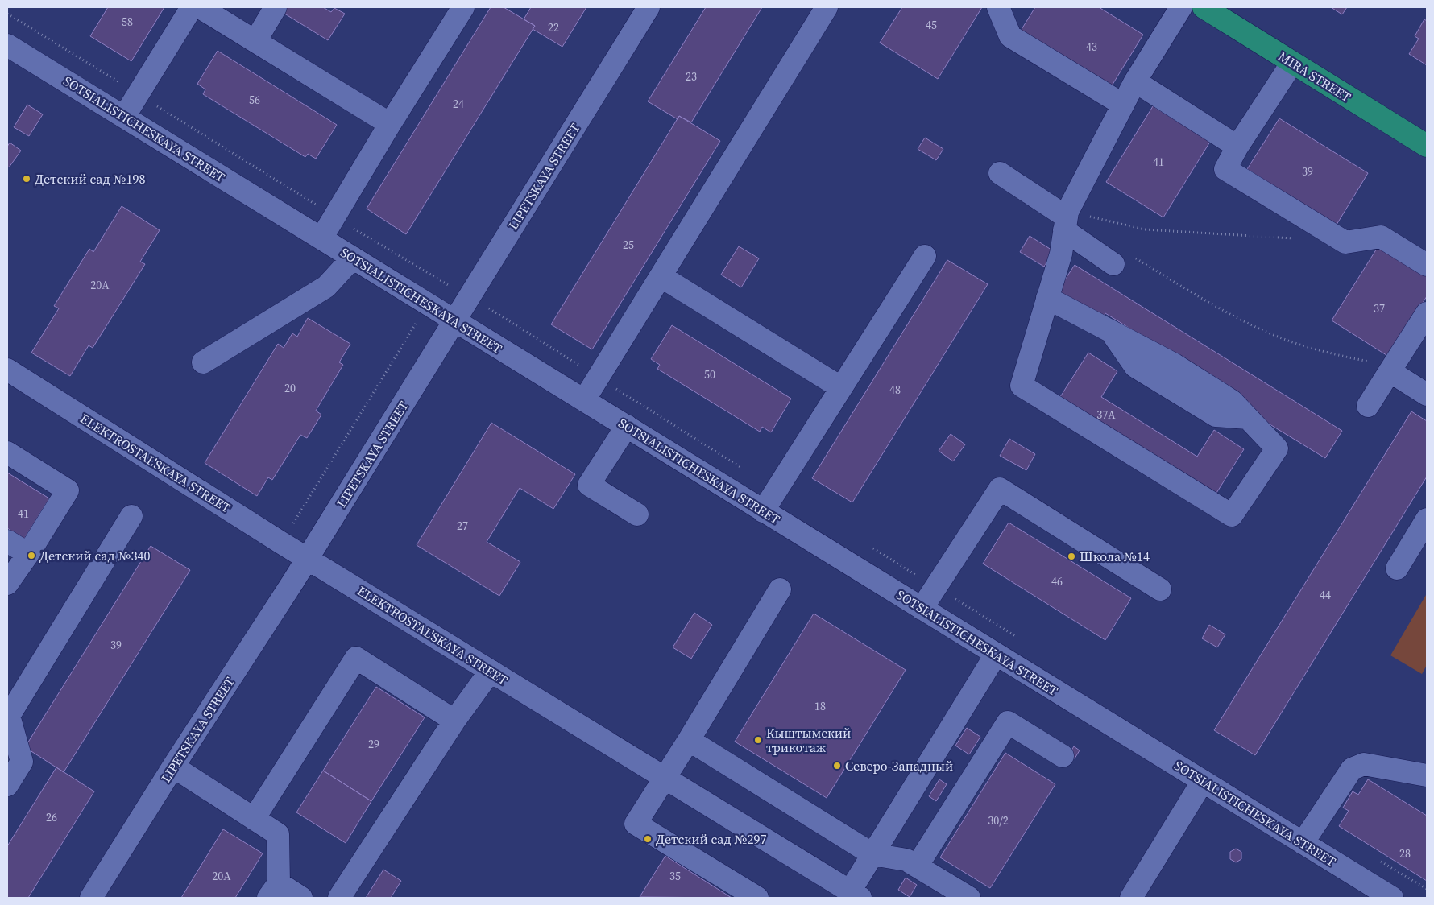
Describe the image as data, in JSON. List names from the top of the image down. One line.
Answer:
{"streets":{"main road":["MIRA STREET"],"street":["SOTSIALISTICHESKAYA STREET","LIPETSKAYA STREET","ELEKTROSTAL'SKAYA STREET"]},"crossings":[["SOTSIALISTICHESKAYA STREET","LIPETSKAYA STREET"],["LIPETSKAYA STREET","ELEKTROSTAL'SKAYA STREET"]],"places":["Детский сад №198","Детский сад №340","Школа №14","Кыштымский трикотаж","Северо-Западный","Детский сад №297"],"house_numbers":["58","45","22","43","23","56","24","41","39","25","20А","37","50","20","48","37А","41","27","46","44","39","18","29","26","30/2","28","20А","35"]}
